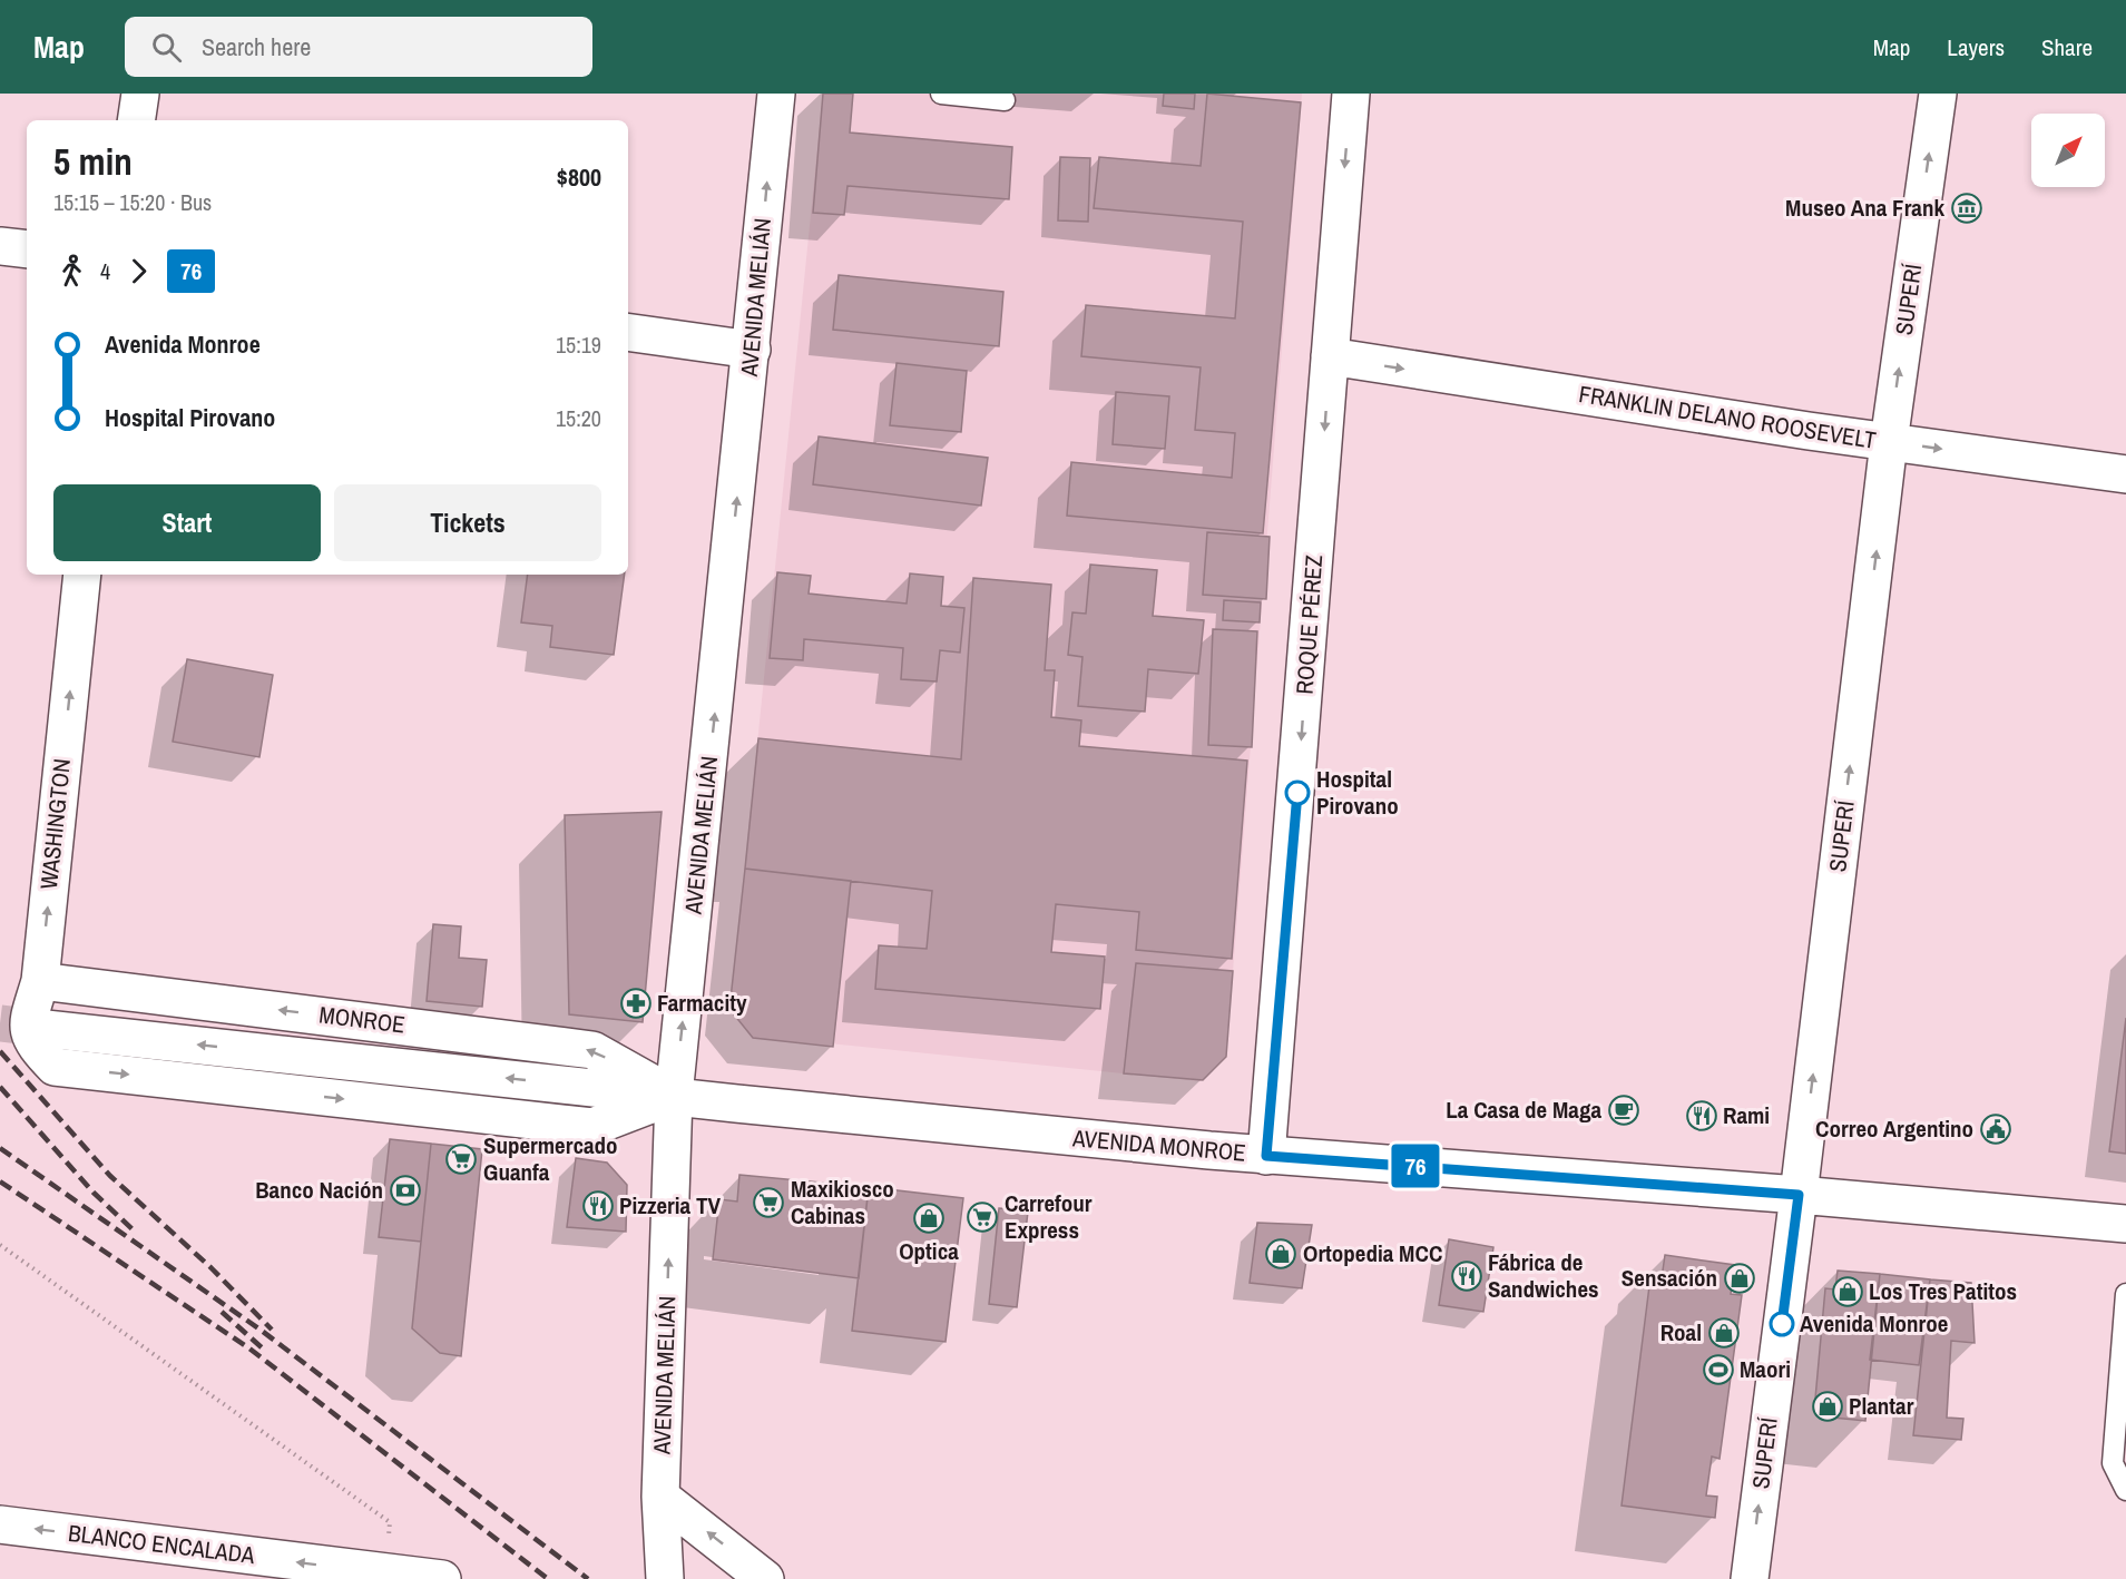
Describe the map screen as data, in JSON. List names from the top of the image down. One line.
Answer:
{"streets":{"street":["AVENIDA MELIÁN","SUPERÍ","FRANKLIN DELANO ROOSEVELT","ROQUE PÉREZ","WASHINGTON","MONROE","AVENIDA MONROE","BLANCO ENCALADA"]},"crossings":[["AVENIDA MELIÁN","WASHINGTON"],["AVENIDA MELIÁN","MONROE"],["AVENIDA MELIÁN","AVENIDA MONROE"],["SUPERÍ","FRANKLIN DELANO ROOSEVELT"],["SUPERÍ","AVENIDA MONROE"],["FRANKLIN DELANO ROOSEVELT","ROQUE PÉREZ"],["ROQUE PÉREZ","AVENIDA MONROE"],["WASHINGTON","MONROE"],["WASHINGTON","AVENIDA MONROE"],["MONROE","AVENIDA MONROE"]],"one_way":["AVENIDA MELIÁN","SUPERÍ","FRANKLIN DELANO ROOSEVELT","ROQUE PÉREZ","MONROE","BLANCO ENCALADA"],"places":{"museum":["Museo Ana Frank"],"other":["Hospital Pirovano","Avenida Monroe"],"pharmacy":["Farmacity"],"cafe":["La Casa de Maga"],"restaurant":["Rami","Pizzeria TV","Fábrica de Sandwiches"],"public building":["Correo Argentino"],"supermarket":["Supermercado Guanfa","Maxikiosco Cabinas","Carrefour Express"],"bank":["Banco Nación"],"shop":["Optica","Ortopedia MCC","Sensación","Los Tres Patitos","Roal","Plantar"],"sports":["Maori"]},"lines":["bus line 76"],"north":"top right","page":{"header":"Map","search":"Search here","nav":["Map","Layers","Share"],"on_map":"76","heading":["5 min","15:15 – 15:20 · Bus","$800"],"legs":["4","76"],"list":[{"name":"Avenida Monroe","value":"15:19"},{"name":"Hospital Pirovano","value":"15:20"}],"buttons":["Start","Tickets"]}}
